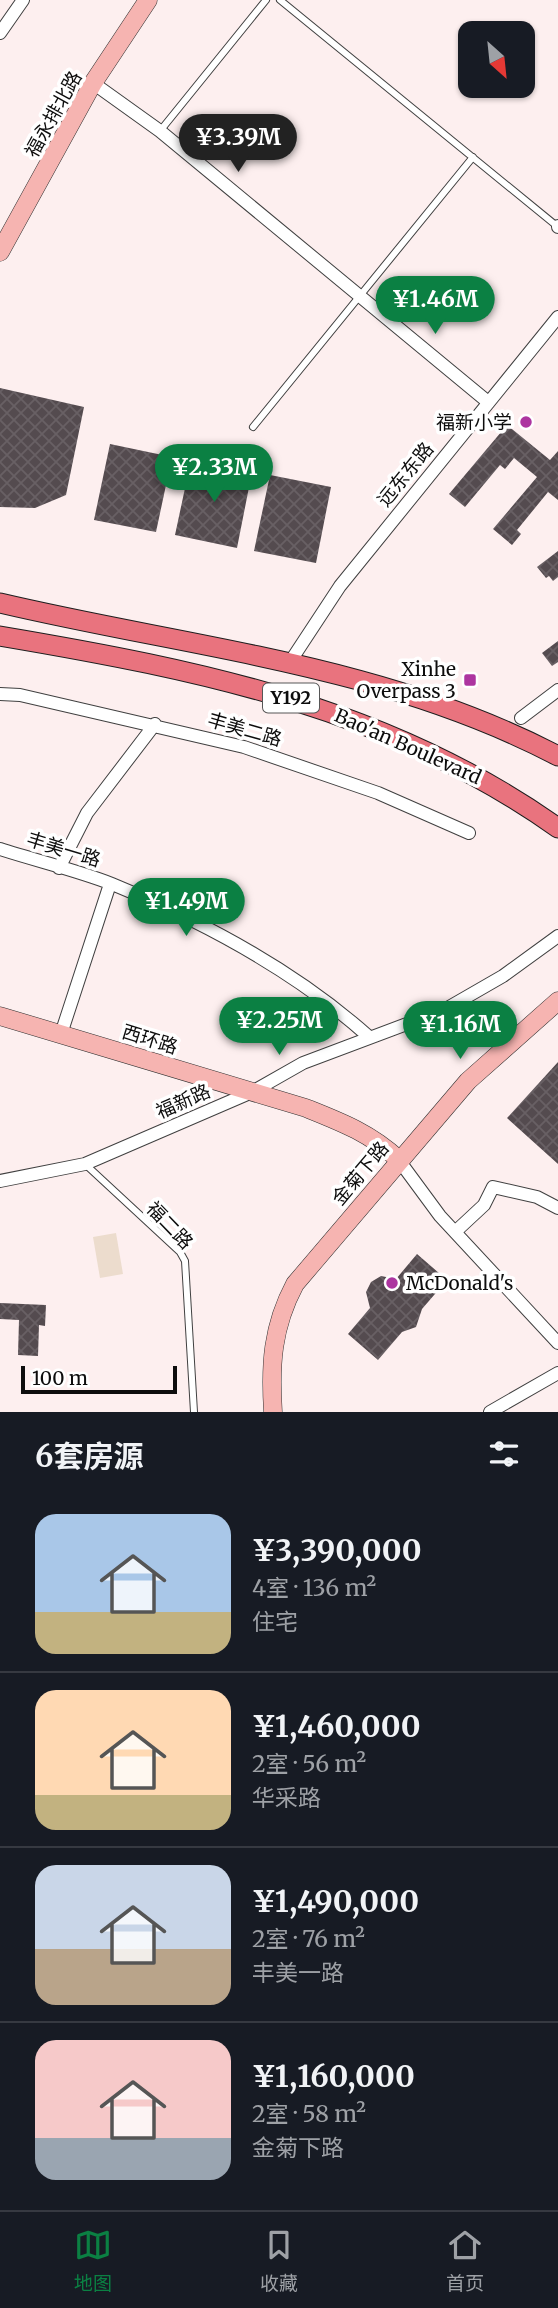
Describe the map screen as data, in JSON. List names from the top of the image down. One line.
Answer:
{"streets":{"main road":["Y192","Bao'an Boulevard"],"street":["福永排北路","远东东路","丰美二路","丰美一路","西环路","福新路","金菊下路"],"lane":["福二路"]},"crossings":[["远东东路","Bao'an Boulevard"],["丰美一路","福新路"],["西环路","福新路"],["西环路","金菊下路"],["福新路","福二路"]],"places":{"other":["福新小学","McDonald's"],"transit":["Xinhe Overpass 3"]},"scale_bar":"100 m","north":"bottom right","page":{"price":["¥3.39M","¥1.46M","¥2.33M","¥1.49M","¥2.25M","¥1.16M"],"scale":"100 m","heading":"6套房源","list":[{"name":"¥3,390,000","note":"4室 · 136 m² · 住宅"},{"name":"¥1,460,000","note":"2室 · 56 m² · 华采路"},{"name":"¥1,490,000","note":"2室 · 76 m² · 丰美一路"},{"name":"¥1,160,000","note":"2室 · 58 m² · 金菊下路"}],"tabs":["地图","收藏","首页"]}}
